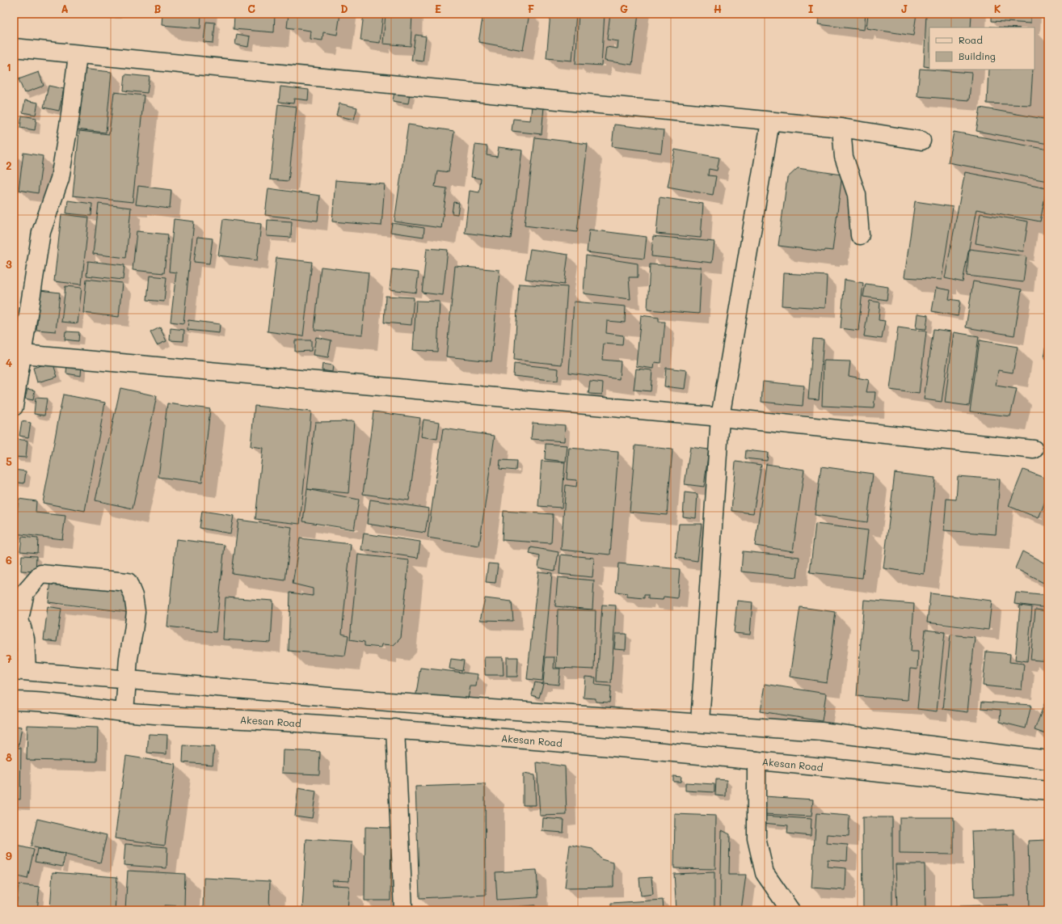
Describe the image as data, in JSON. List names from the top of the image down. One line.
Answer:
{"streets":{"street":["Akesan Road"]},"legend":["Road","Building"],"grid":{"columns":["A","B","C","D","E","F","G","H","I","J","K"],"rows":["1","2","3","4","5","6","7","8","9"]}}
